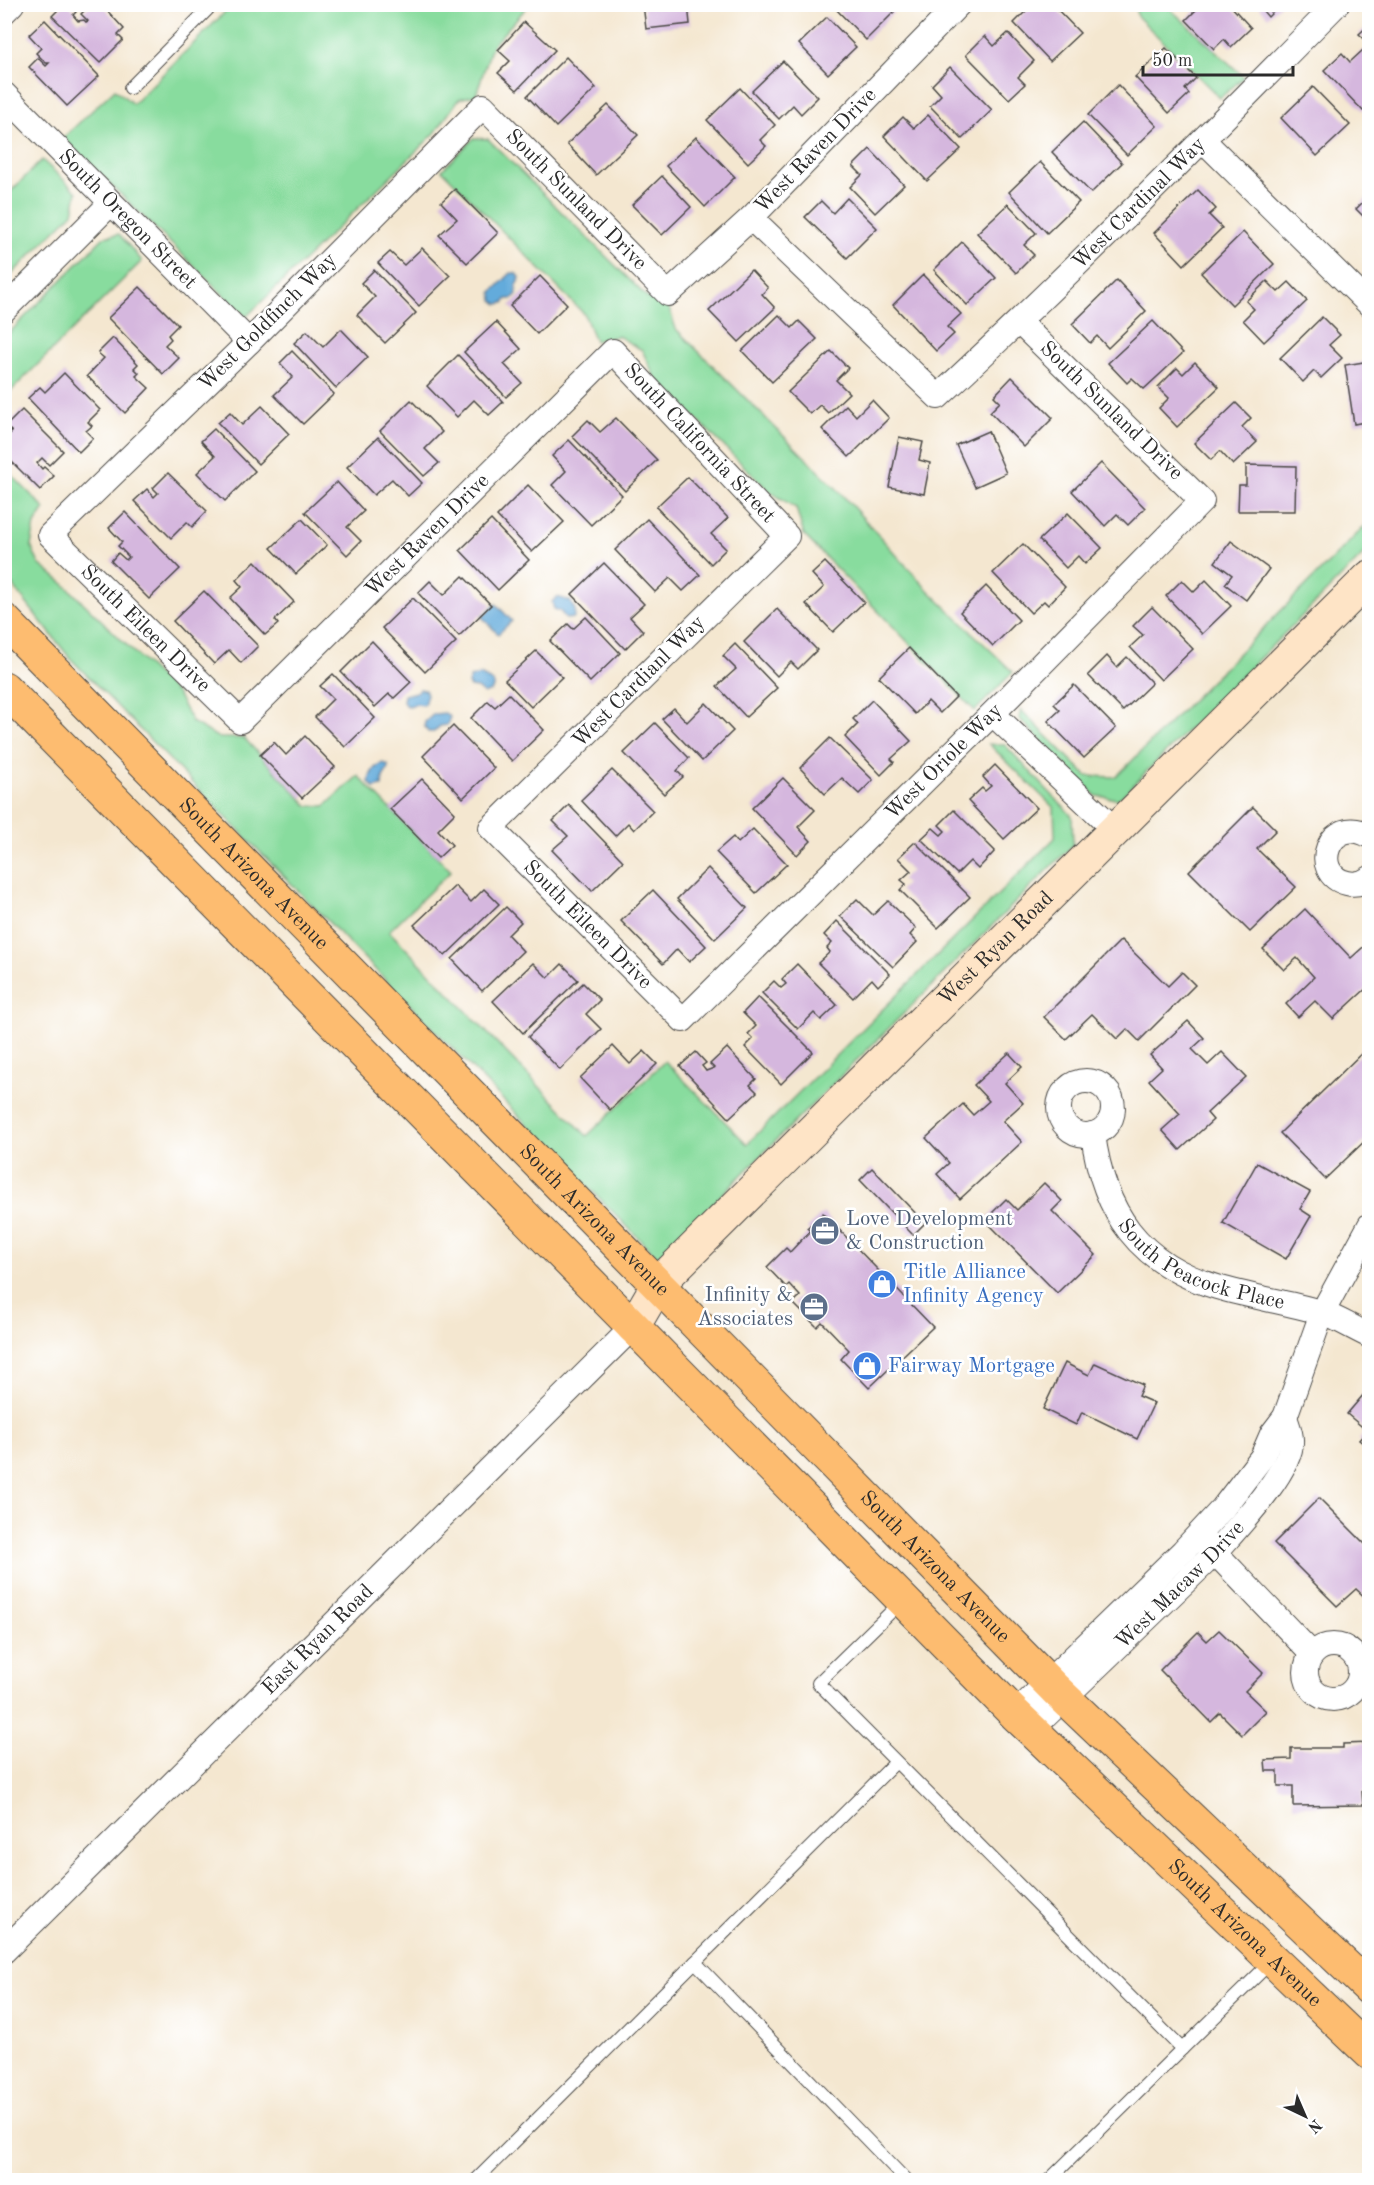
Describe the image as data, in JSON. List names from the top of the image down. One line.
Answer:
{"streets":{"main road":["South Arizona Avenue"],"street":["West Raven Drive","South Sunland Drive","West Cardinal Way","South Oregon Street","West Goldfinch Way","South California Street","South Eileen Drive","West Cardianl Way","West Oriole Way","West Ryan Road","South Peacock Place","West Macaw Drive","East Ryan Road"]},"crossings":[["West Raven Drive","South Sunland Drive"],["West Raven Drive","West Cardinal Way"],["West Raven Drive","South California Street"],["West Raven Drive","South Eileen Drive"],["South Sunland Drive","West Cardinal Way"],["South Sunland Drive","West Goldfinch Way"],["South Sunland Drive","West Oriole Way"],["South Oregon Street","West Goldfinch Way"],["West Goldfinch Way","South Eileen Drive"],["South California Street","West Cardianl Way"],["South Eileen Drive","West Cardianl Way"],["South Eileen Drive","West Oriole Way"],["South Arizona Avenue","West Ryan Road"],["South Arizona Avenue","West Macaw Drive"],["South Arizona Avenue","East Ryan Road"],["West Ryan Road","East Ryan Road"],["South Peacock Place","West Macaw Drive"]],"places":{"office":["Love Development & Construction","Infinity & Associates"],"shop":["Title Alliance Infinity Agency","Fairway Mortgage"]},"scale_bar":"50 m","north":"bottom right"}
